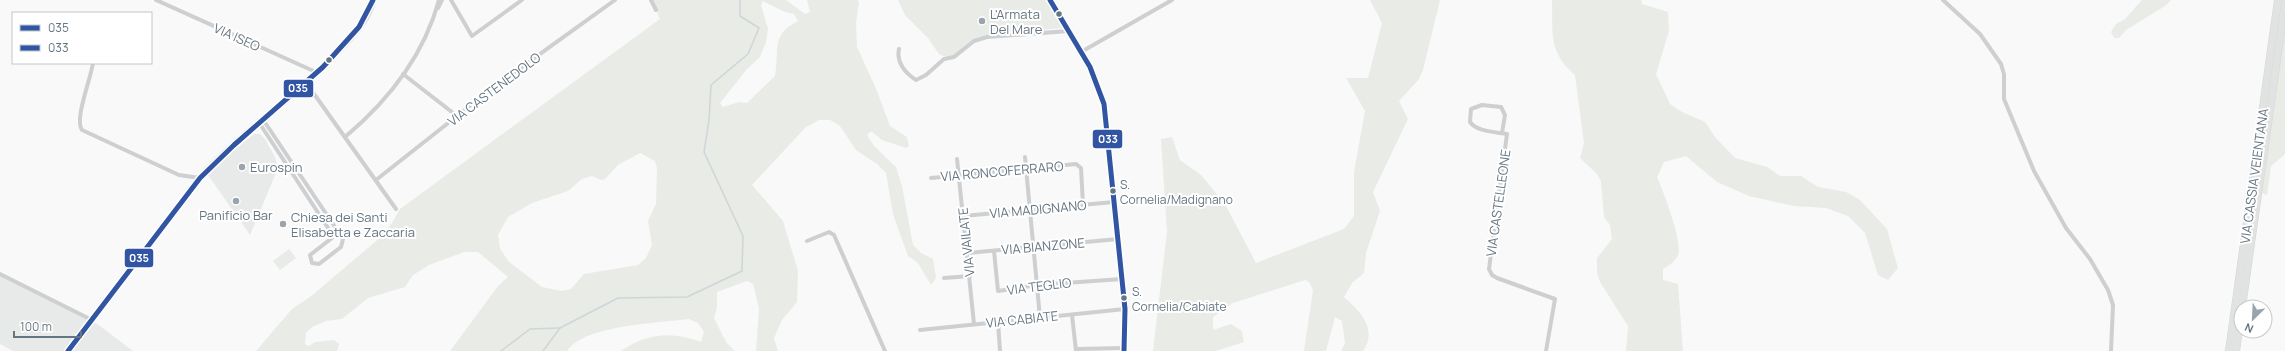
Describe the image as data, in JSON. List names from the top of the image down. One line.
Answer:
{"streets":{"highway":["VIA CASSIA VEIENTANA"],"street":["VIA ISEO","VIA CASTENEDOLO","VIA RONCOFERRARO","VIA CASTELLEONE","VIA MADIGNANO","VIA VAILATE","VIA BIANZONE","VIA TEGLIO","VIA CABIATE"]},"crossings":[["VIA RONCOFERRARO","VIA MADIGNANO"],["VIA RONCOFERRARO","VIA VAILATE"],["VIA MADIGNANO","VIA VAILATE"],["VIA VAILATE","VIA BIANZONE"],["VIA VAILATE","VIA CABIATE"],["VIA BIANZONE","VIA TEGLIO"]],"places":["L'Armata Del Mare","Eurospin","S. Cornelia/Madignano","Panificio Bar","Chiesa dei Santi Elisabetta e Zaccaria","S. Cornelia/Cabiate"],"lines":["transit line 035","transit line 033"],"legend":["035","033"],"scale_bar":"100 m","north":"bottom left"}
